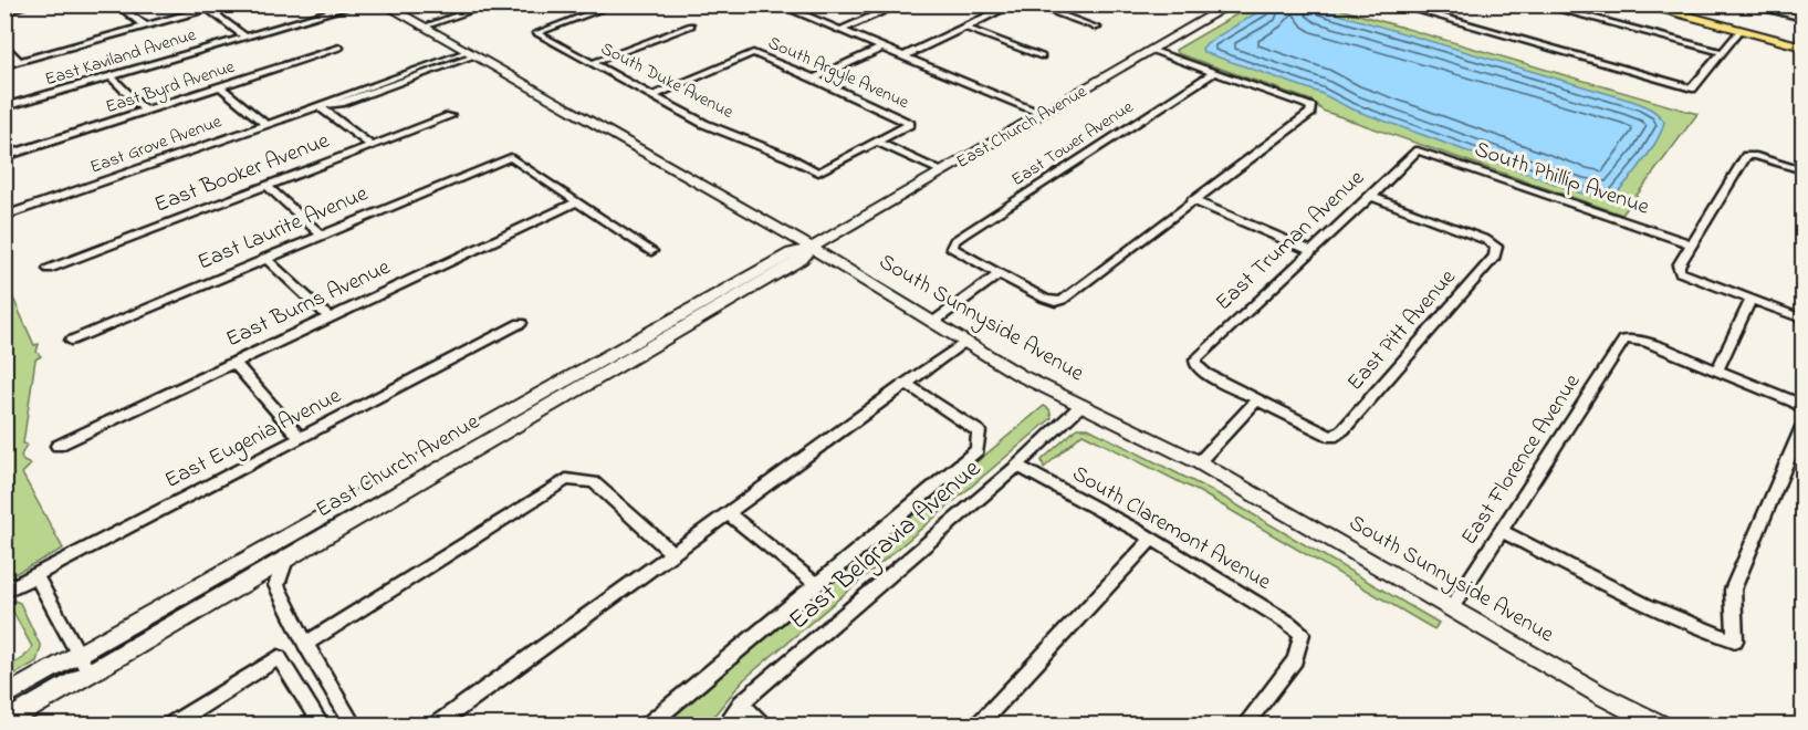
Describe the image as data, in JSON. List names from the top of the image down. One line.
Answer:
{"streets":{"street":["East Kaviland Avenue","South Argyle Avenue","South Duke Avenue","East Byrd Avenue","East Church Avenue","East Tower Avenue","East Grove Avenue","East Booker Avenue","South Phillip Avenue","East Laurite Avenue","East Truman Avenue","East Burns Avenue","South Sunnyside Avenue","East Pitt Avenue","East Eugenia Avenue","East Florence Avenue","South Claremont Avenue","East Belgravia Avenue"]},"crossings":[["South Argyle Avenue","South Duke Avenue"],["East Church Avenue","South Sunnyside Avenue"],["East Grove Avenue","South Sunnyside Avenue"],["South Phillip Avenue","East Truman Avenue"],["East Laurite Avenue","East Burns Avenue"],["East Truman Avenue","East Pitt Avenue"],["South Sunnyside Avenue","East Florence Avenue"],["South Sunnyside Avenue","East Belgravia Avenue"],["South Claremont Avenue","East Belgravia Avenue"]]}
